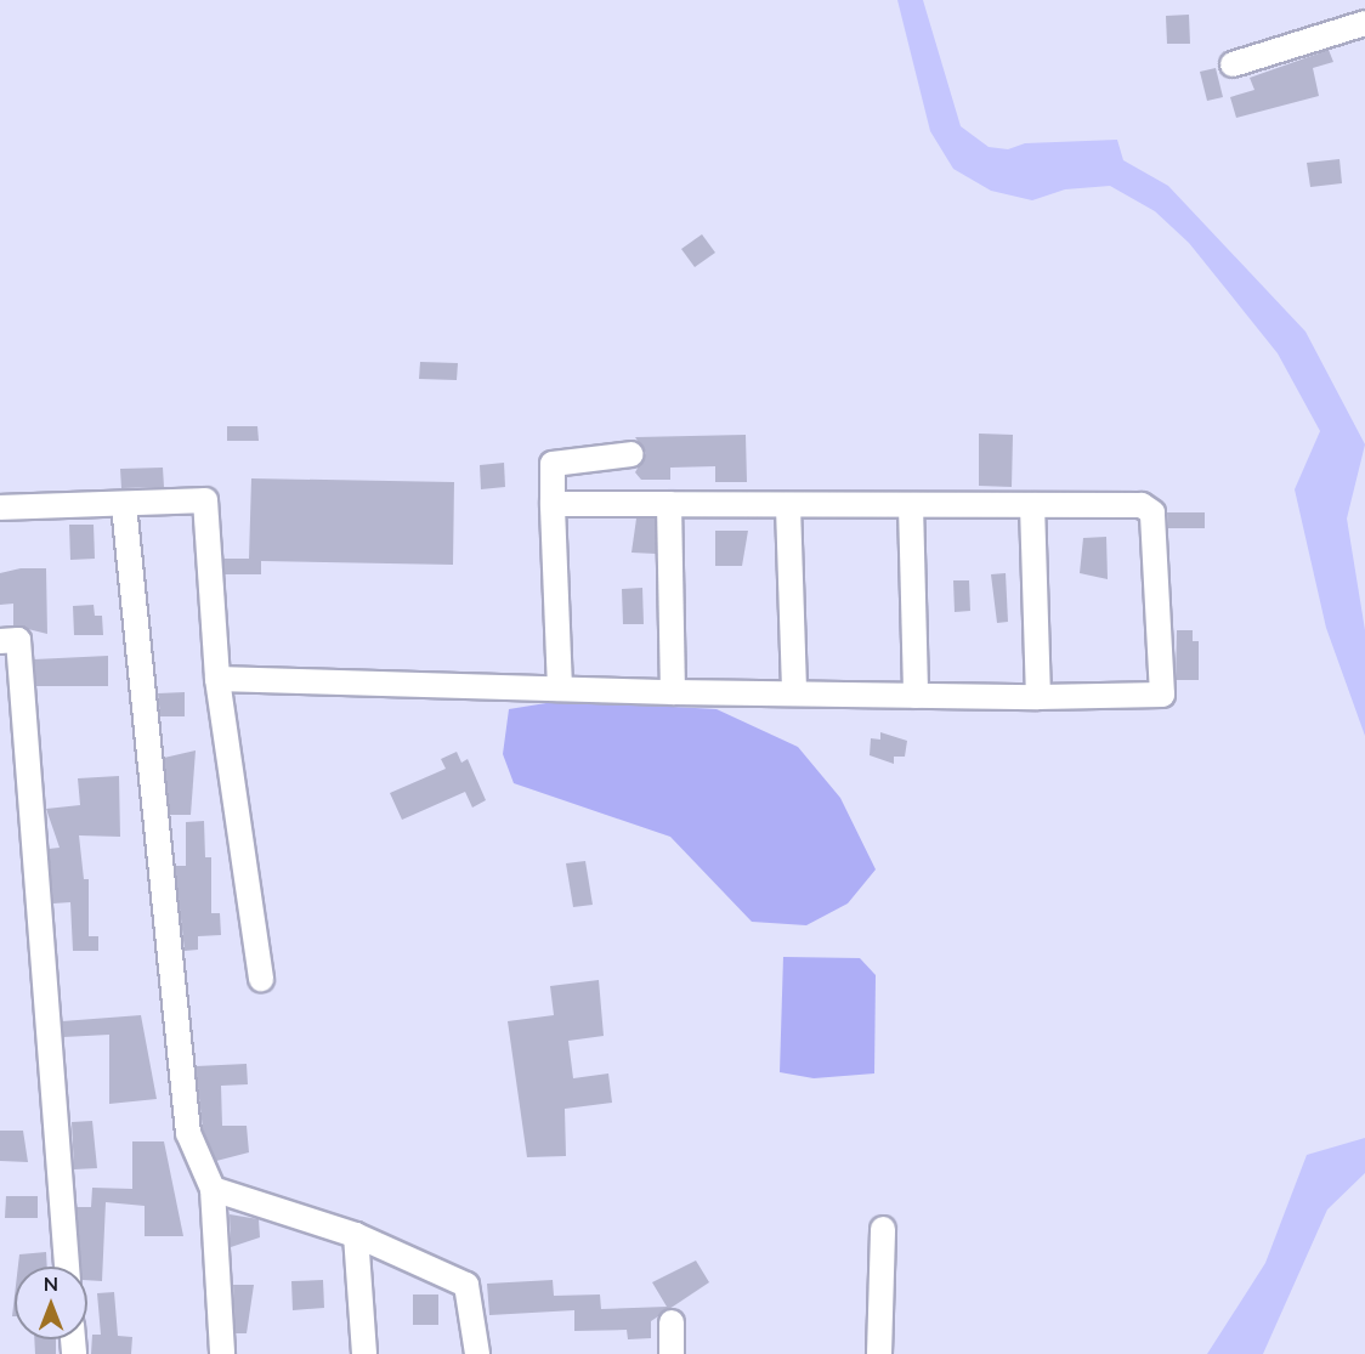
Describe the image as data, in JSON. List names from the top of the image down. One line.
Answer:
{"north":"top"}
